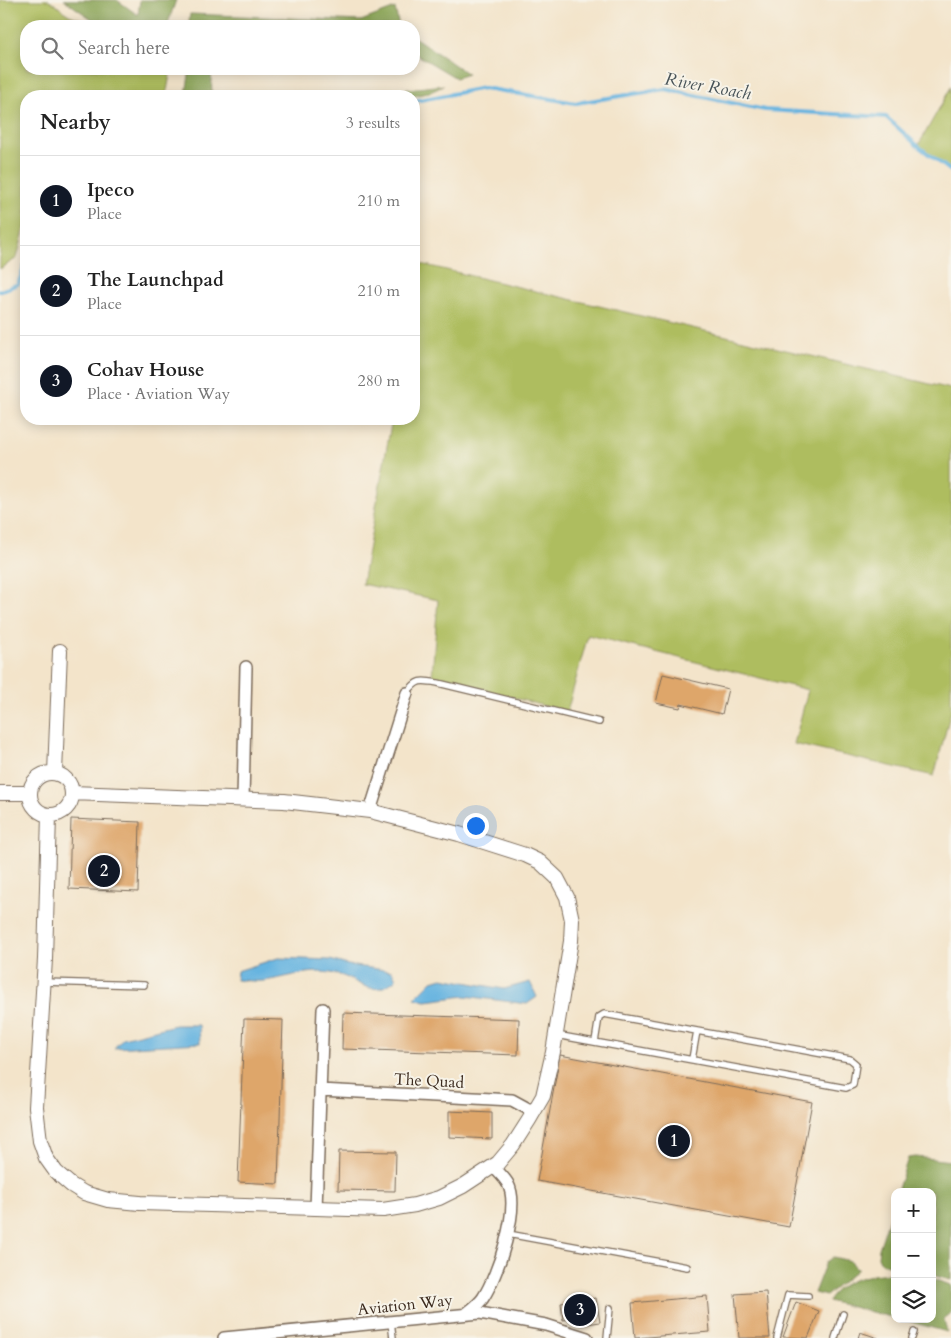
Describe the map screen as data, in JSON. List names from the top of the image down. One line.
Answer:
{"streets":{"street":["The Quad","Aviation Way"]},"water":["River Roach"],"page":{"search":"Search here","heading":["Nearby","3 results"],"list":[{"mark":"1","name":"Ipeco","note":"Place","value":"210 m"},{"mark":"2","name":"The Launchpad","note":"Place","value":"210 m"},{"mark":"3","name":"Cohav House","note":"Place · Aviation Way","value":"280 m"}],"pins":["2","1","3"],"map_buttons":["+","−"]}}
